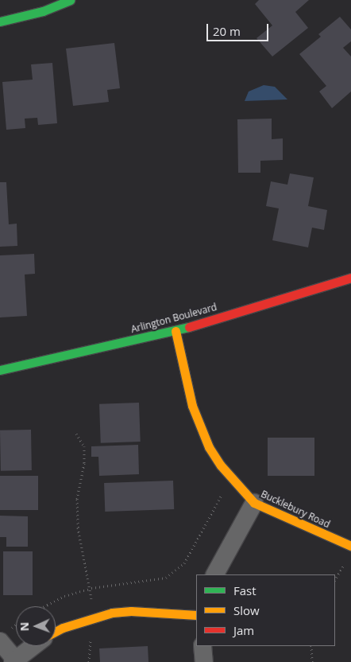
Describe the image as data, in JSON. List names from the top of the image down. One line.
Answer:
{"streets":{"street":["Arlington Boulevard","Bucklebury Road"]},"crossings":[["Arlington Boulevard","Bucklebury Road"]],"legend":["Fast","Slow","Jam"],"scale_bar":"20 m","north":"left"}
